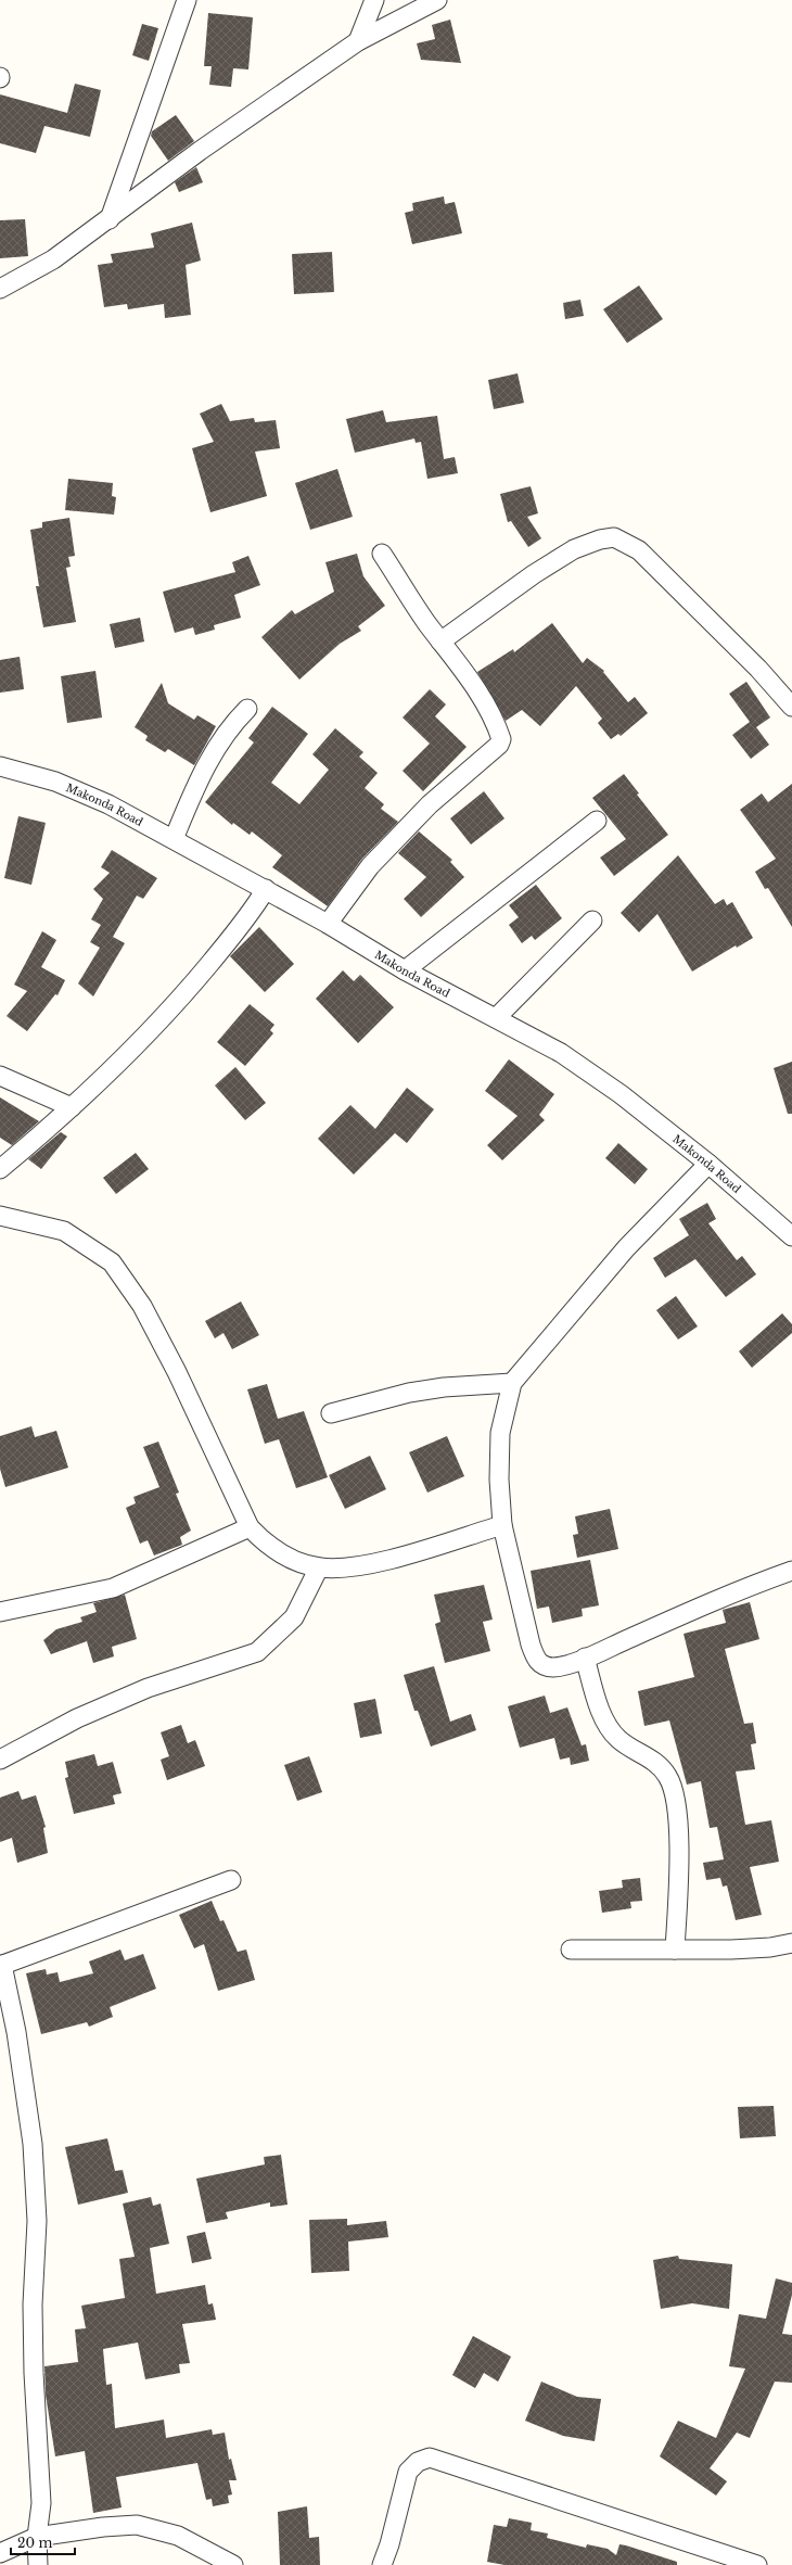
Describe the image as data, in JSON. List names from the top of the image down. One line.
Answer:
{"streets":{"street":["Makonda Road"]},"scale_bar":"20 m"}
